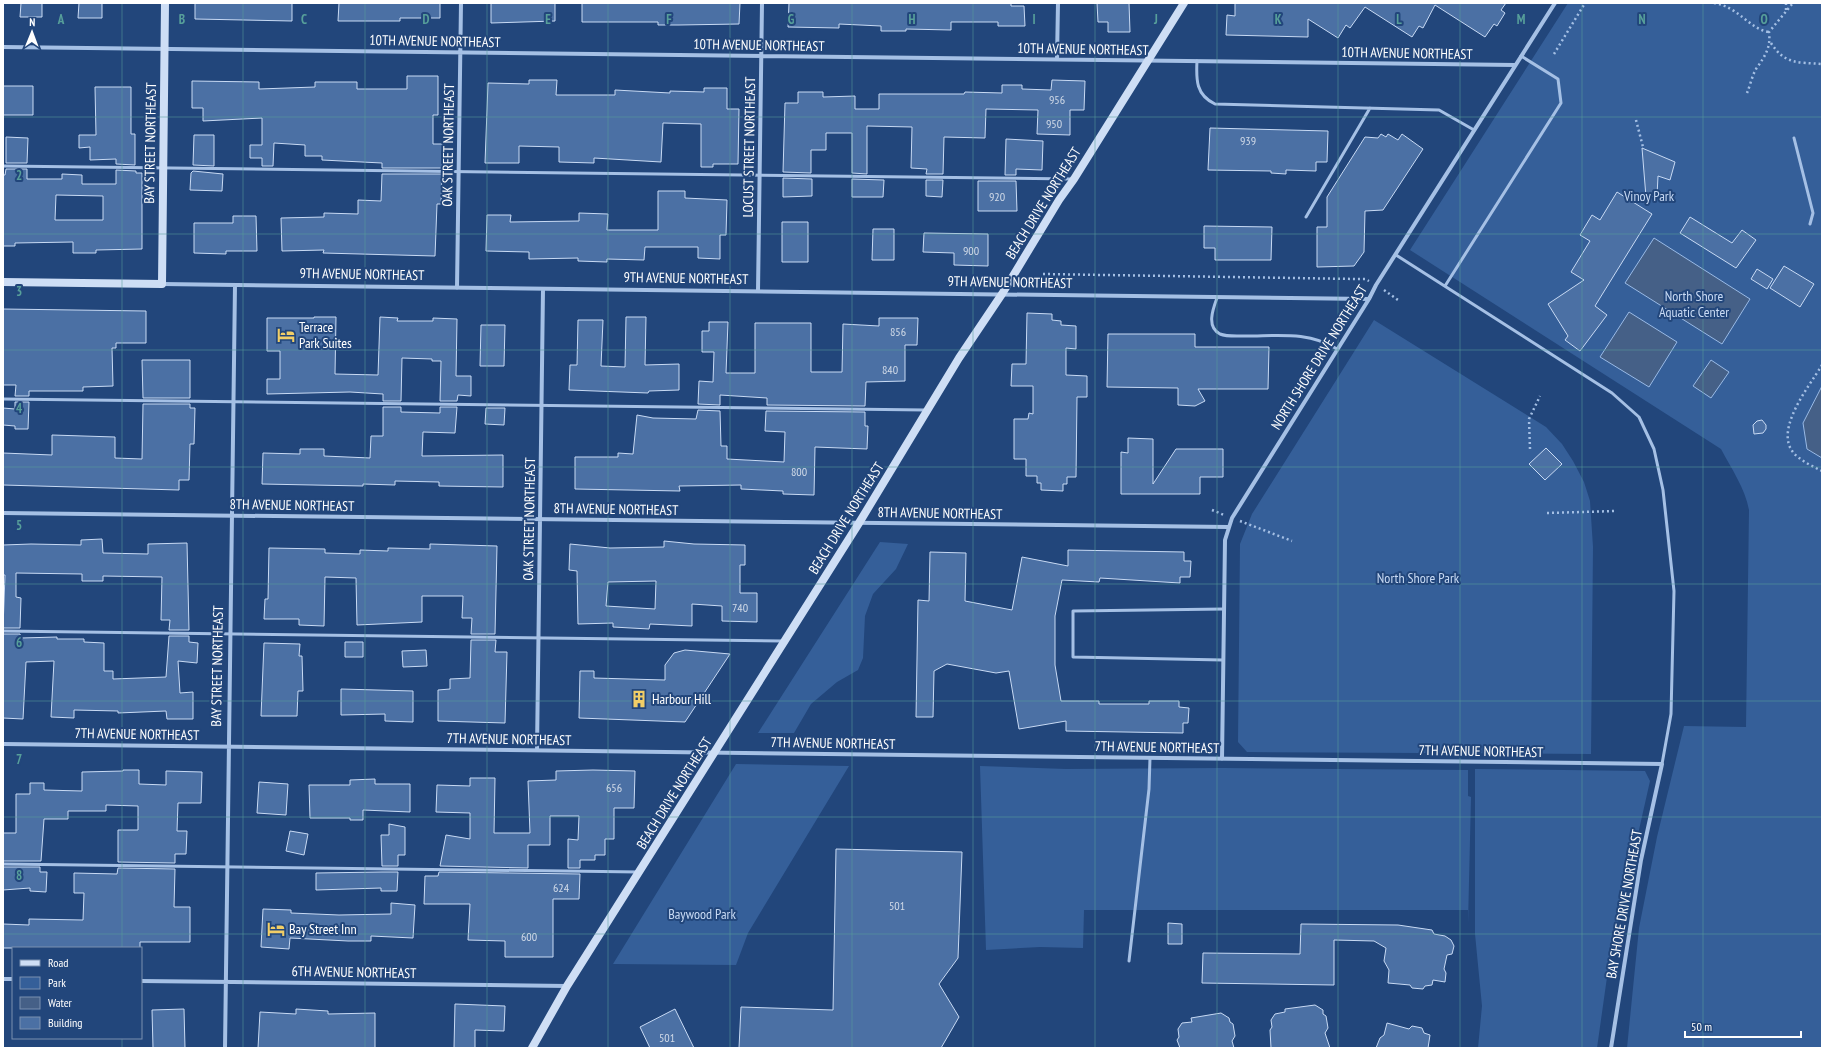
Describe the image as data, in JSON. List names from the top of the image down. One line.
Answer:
{"streets":{"street":["10TH AVENUE NORTHEAST","BAY STREET NORTHEAST","OAK STREET NORTHEAST","LOCUST STREET NORTHEAST","BEACH DRIVE NORTHEAST","9TH AVENUE NORTHEAST","NORTH SHORE DRIVE NORTHEAST","8TH AVENUE NORTHEAST","7TH AVENUE NORTHEAST","BAY SHORE DRIVE NORTHEAST","6TH AVENUE NORTHEAST"]},"crossings":[["10TH AVENUE NORTHEAST","BAY STREET NORTHEAST"],["10TH AVENUE NORTHEAST","OAK STREET NORTHEAST"],["10TH AVENUE NORTHEAST","LOCUST STREET NORTHEAST"],["10TH AVENUE NORTHEAST","BEACH DRIVE NORTHEAST"],["10TH AVENUE NORTHEAST","NORTH SHORE DRIVE NORTHEAST"],["BAY STREET NORTHEAST","9TH AVENUE NORTHEAST"],["BAY STREET NORTHEAST","8TH AVENUE NORTHEAST"],["BAY STREET NORTHEAST","7TH AVENUE NORTHEAST"],["BAY STREET NORTHEAST","6TH AVENUE NORTHEAST"],["OAK STREET NORTHEAST","9TH AVENUE NORTHEAST"],["OAK STREET NORTHEAST","8TH AVENUE NORTHEAST"],["OAK STREET NORTHEAST","7TH AVENUE NORTHEAST"],["LOCUST STREET NORTHEAST","9TH AVENUE NORTHEAST"],["BEACH DRIVE NORTHEAST","9TH AVENUE NORTHEAST"],["BEACH DRIVE NORTHEAST","8TH AVENUE NORTHEAST"],["BEACH DRIVE NORTHEAST","7TH AVENUE NORTHEAST"],["BEACH DRIVE NORTHEAST","6TH AVENUE NORTHEAST"],["9TH AVENUE NORTHEAST","NORTH SHORE DRIVE NORTHEAST"],["NORTH SHORE DRIVE NORTHEAST","8TH AVENUE NORTHEAST"],["NORTH SHORE DRIVE NORTHEAST","7TH AVENUE NORTHEAST"],["7TH AVENUE NORTHEAST","BAY SHORE DRIVE NORTHEAST"]],"parks":["Vinoy Park","North Shore Aquatic Center","North Shore Park","Baywood Park"],"places":{"hotel":["Terrace Park Suites","Bay Street Inn"],"building":["Harbour Hill"]},"house_numbers":["956","950","939","920","900","856","840","800","740","656","624","501","600","501"],"legend":["Road","Park","Water","Building"],"scale_bar":"50 m","north":"top","grid":{"columns":["A","B","C","D","E","F","G","H","I","J","K","L","M","N","O"],"rows":["2","3","4","5","6","7","8"]}}
